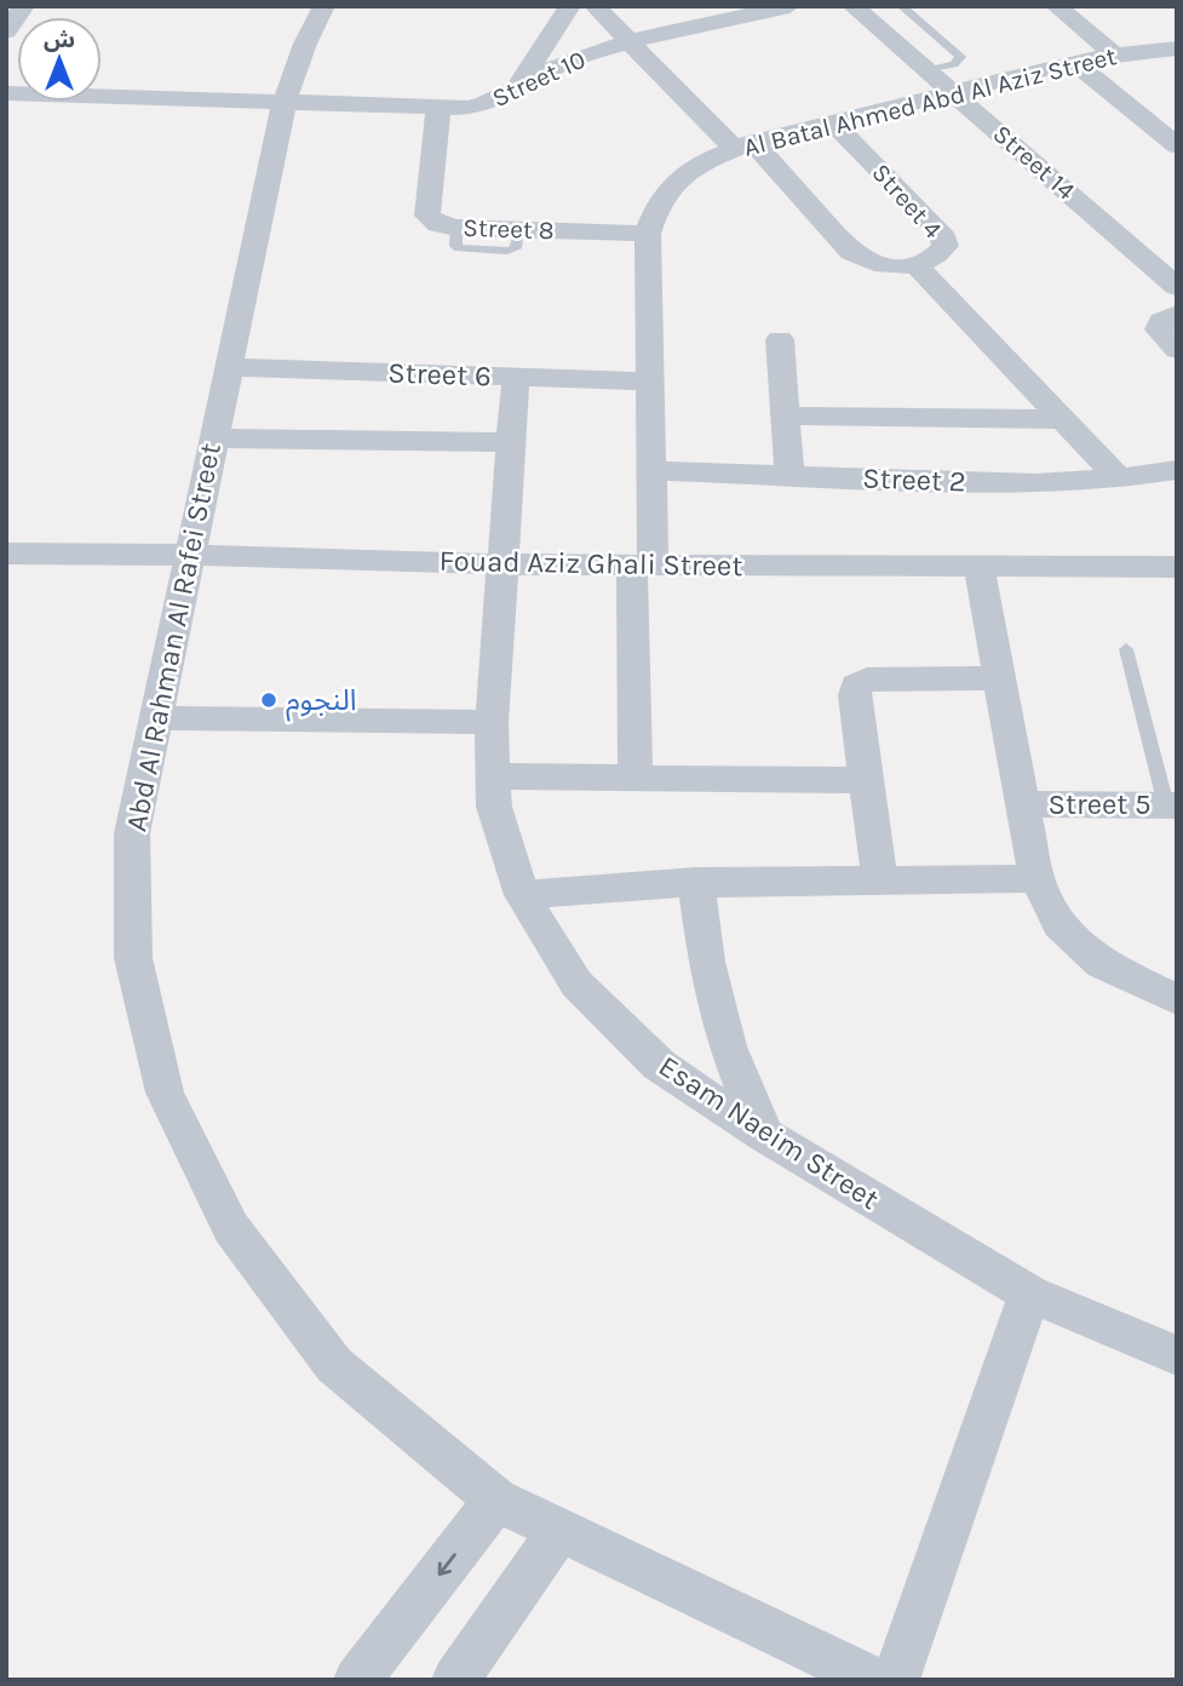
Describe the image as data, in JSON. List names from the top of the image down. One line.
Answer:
{"streets":{"street":["Street 10","Al Batal Ahmed Abd Al Aziz Street","Street 14","Street 4","Street 8","Street 6","Street 2","Fouad Aziz Ghali Street","Abd Al Rahman Al Rafei Street","Street 5","Esam Naeim Street"]},"crossings":[["Street 10","Street 4"],["Street 10","Street 8"],["Street 10","Abd Al Rahman Al Rafei Street"],["Al Batal Ahmed Abd Al Aziz Street","Street 14"],["Al Batal Ahmed Abd Al Aziz Street","Street 4"],["Al Batal Ahmed Abd Al Aziz Street","Street 8"],["Al Batal Ahmed Abd Al Aziz Street","Street 6"],["Al Batal Ahmed Abd Al Aziz Street","Street 2"],["Al Batal Ahmed Abd Al Aziz Street","Fouad Aziz Ghali Street"],["Street 6","Abd Al Rahman Al Rafei Street"],["Street 6","Esam Naeim Street"],["Fouad Aziz Ghali Street","Abd Al Rahman Al Rafei Street"],["Fouad Aziz Ghali Street","Esam Naeim Street"]],"places":["النجوم"],"north":"top"}
